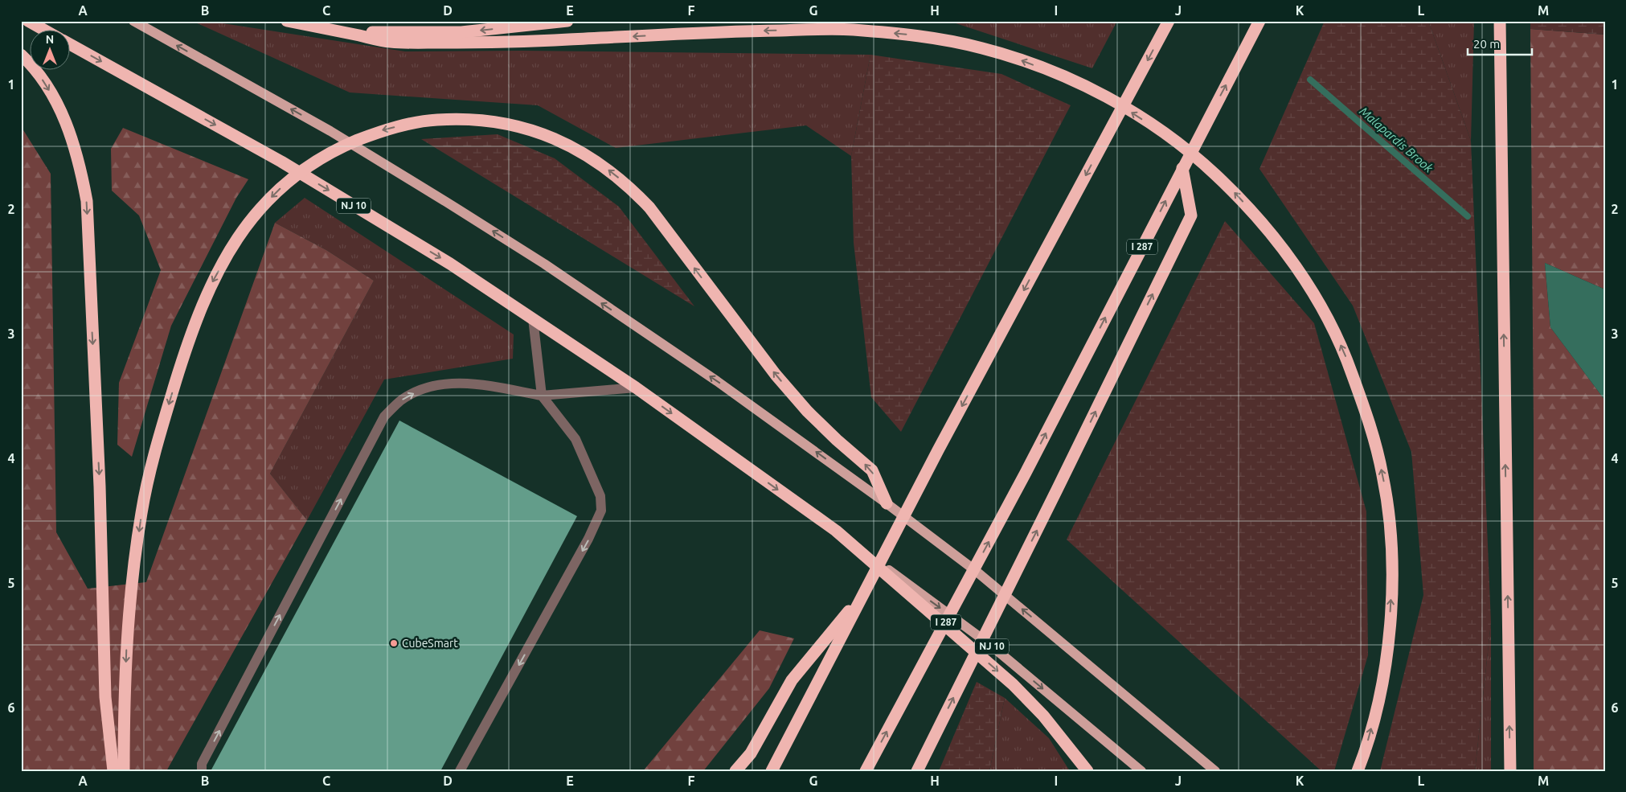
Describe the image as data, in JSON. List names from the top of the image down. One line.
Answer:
{"streets":{"highway":["NJ 10","I 287"]},"water":["Malapardis Brook"],"places":["CubeSmart"],"scale_bar":"20 m","north":"top","grid":{"columns":["A","B","C","D","E","F","G","H","I","J","K","L","M"],"rows":["1","2","3","4","5","6"]}}
